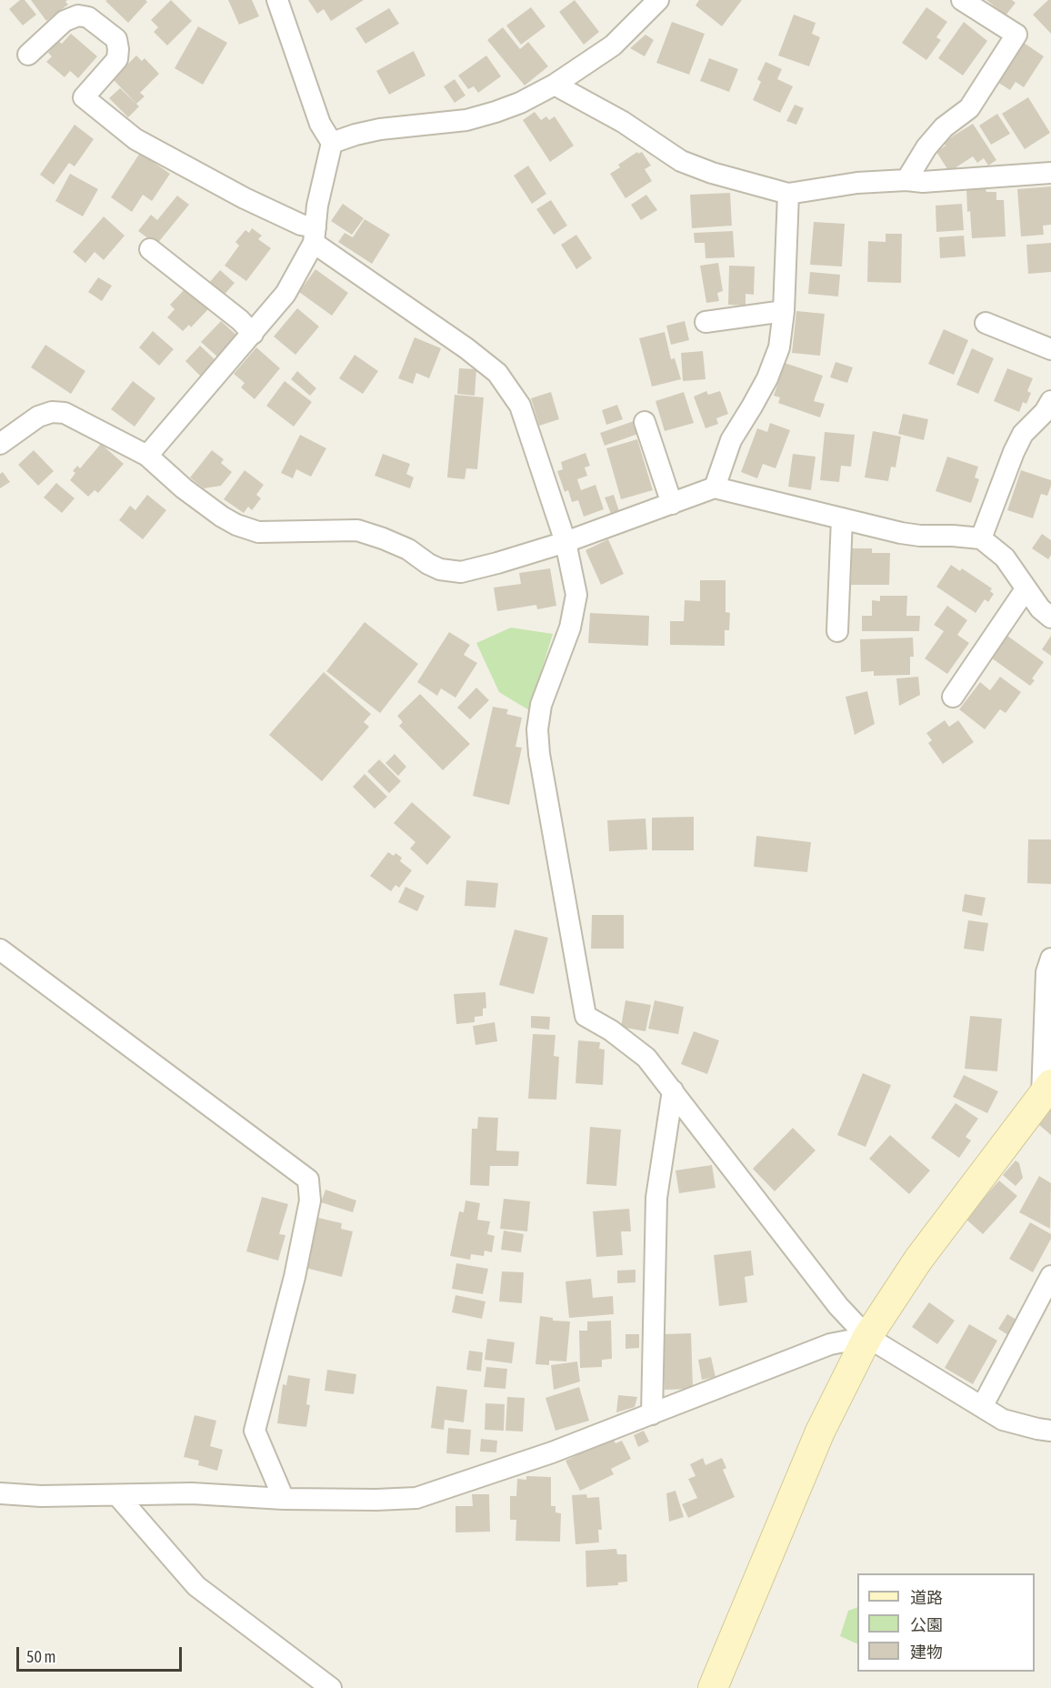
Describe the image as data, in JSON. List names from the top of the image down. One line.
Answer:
{"legend":["道路","公園","建物"],"scale_bar":"50 m"}
